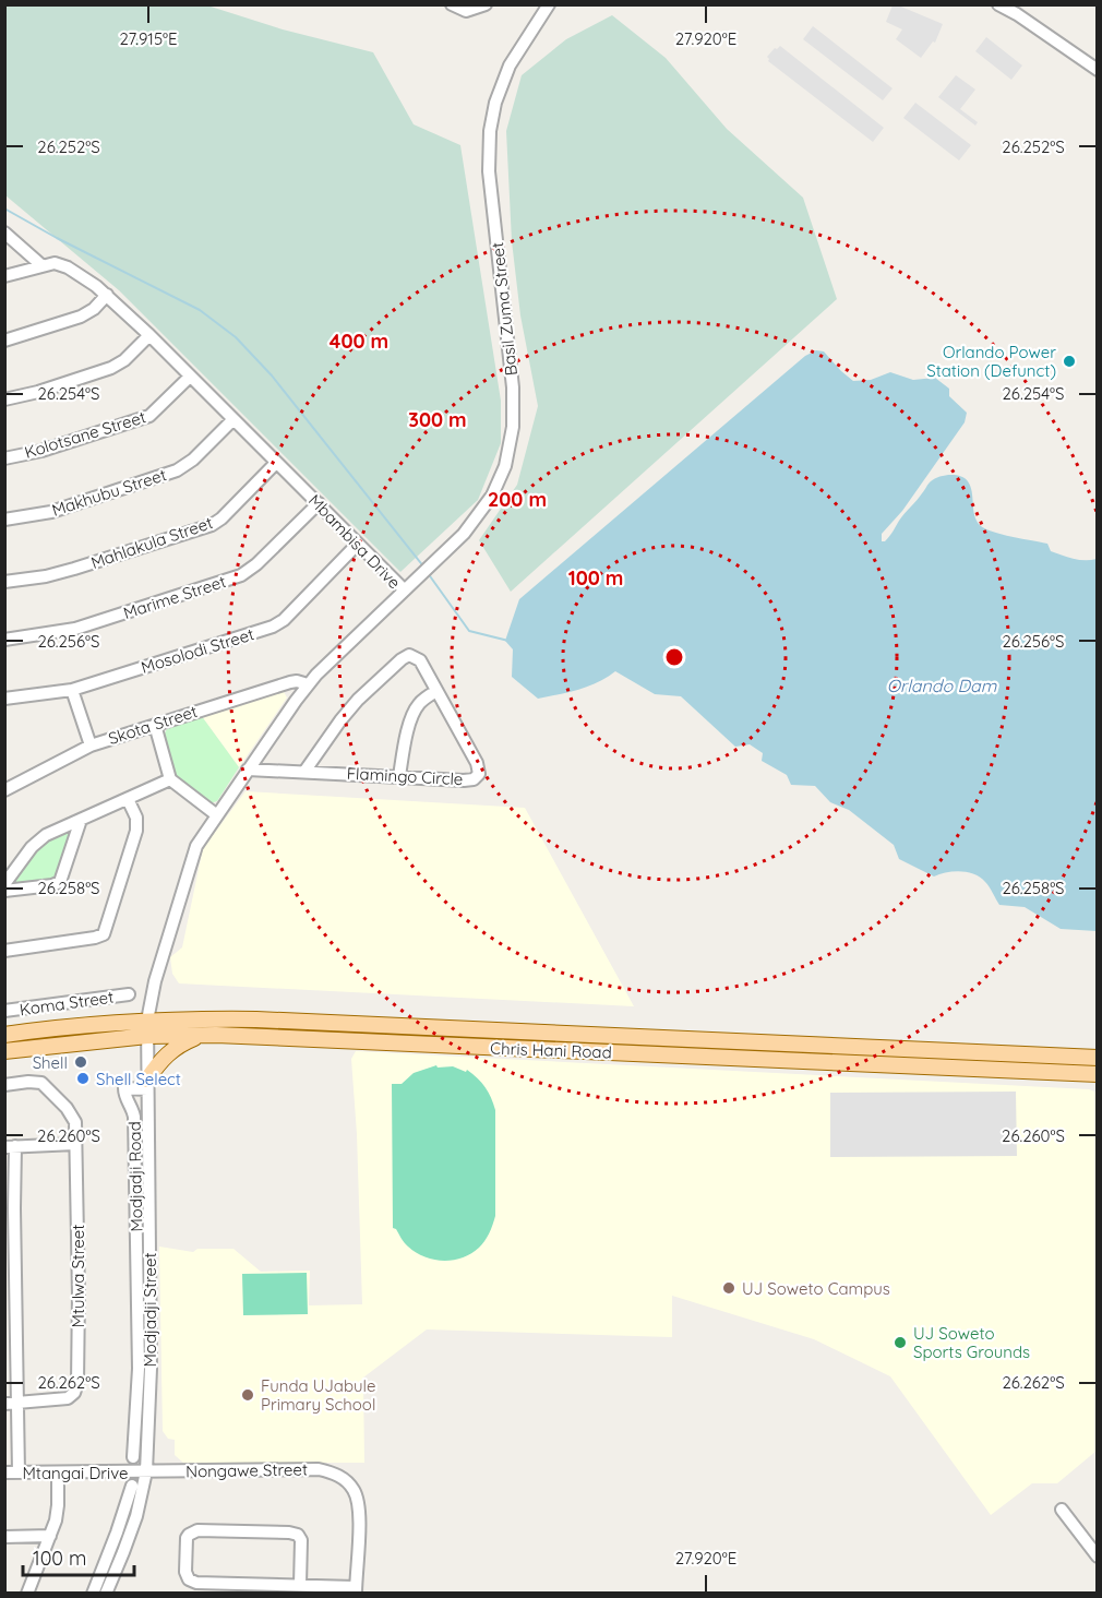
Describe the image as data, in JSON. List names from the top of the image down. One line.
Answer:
{"streets":{"main road":["Chris Hani Road"],"street":["Basil Zuma Street","Kolotsane Street","Makhubu Street","Mbambisa Drive","Mahlakula Street","Marime Street","Mosolodi Street","Skota Street","Flamingo Circle","Koma Street","Modjadji Road","Mtulwa Street","Modjadji Street","Nongawe Street","Mtangai Drive"]},"crossings":[["Basil Zuma Street","Mbambisa Drive"],["Kolotsane Street","Mbambisa Drive"],["Makhubu Street","Mbambisa Drive"],["Mbambisa Drive","Mahlakula Street"],["Mbambisa Drive","Marime Street"],["Mbambisa Drive","Mosolodi Street"],["Mbambisa Drive","Skota Street"],["Mbambisa Drive","Flamingo Circle"],["Mbambisa Drive","Chris Hani Road"],["Mbambisa Drive","Modjadji Street"],["Chris Hani Road","Modjadji Street"],["Modjadji Road","Modjadji Street"],["Modjadji Street","Nongawe Street"],["Modjadji Street","Mtangai Drive"],["Nongawe Street","Mtangai Drive"]],"water":["Orlando Dam"],"places":["Orlando Power Station (Defunct)","Shell","Shell Select","UJ Soweto Campus","UJ Soweto Sports Grounds","Funda UJabule Primary School"],"scale_bar":"100 m","coordinates":["27.915°E","27.920°E","26.252°S","26.254°S","26.256°S","26.258°S","26.260°S","26.262°S"],"rings":["400 m","300 m","200 m","100 m"]}
